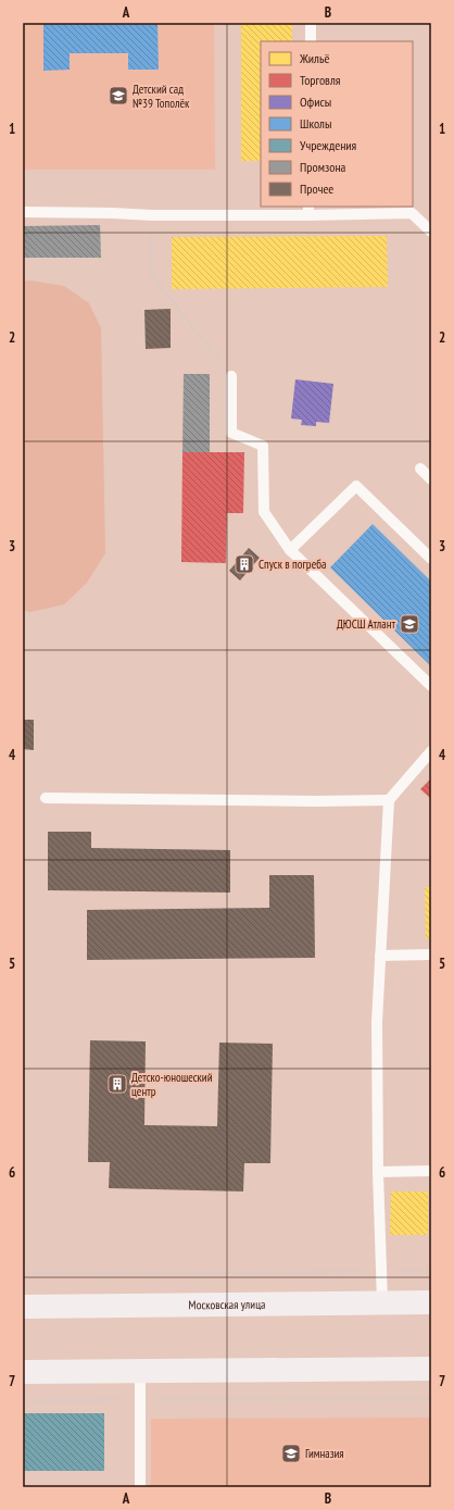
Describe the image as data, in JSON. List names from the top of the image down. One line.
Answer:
{"streets":{"main road":["Московская улица"]},"places":{"school or university":["Детский сад №39 Тополёк","ДЮСШ Атлант","Гимназия"],"building":["Спуск в погреба","Детско-юношеский центр"]},"legend":["Жильё","Торговля","Офисы","Школы","Учреждения","Промзона","Прочее"],"grid":{"columns":["A","B"],"rows":["1","2","3","4","5","6","7"]}}
